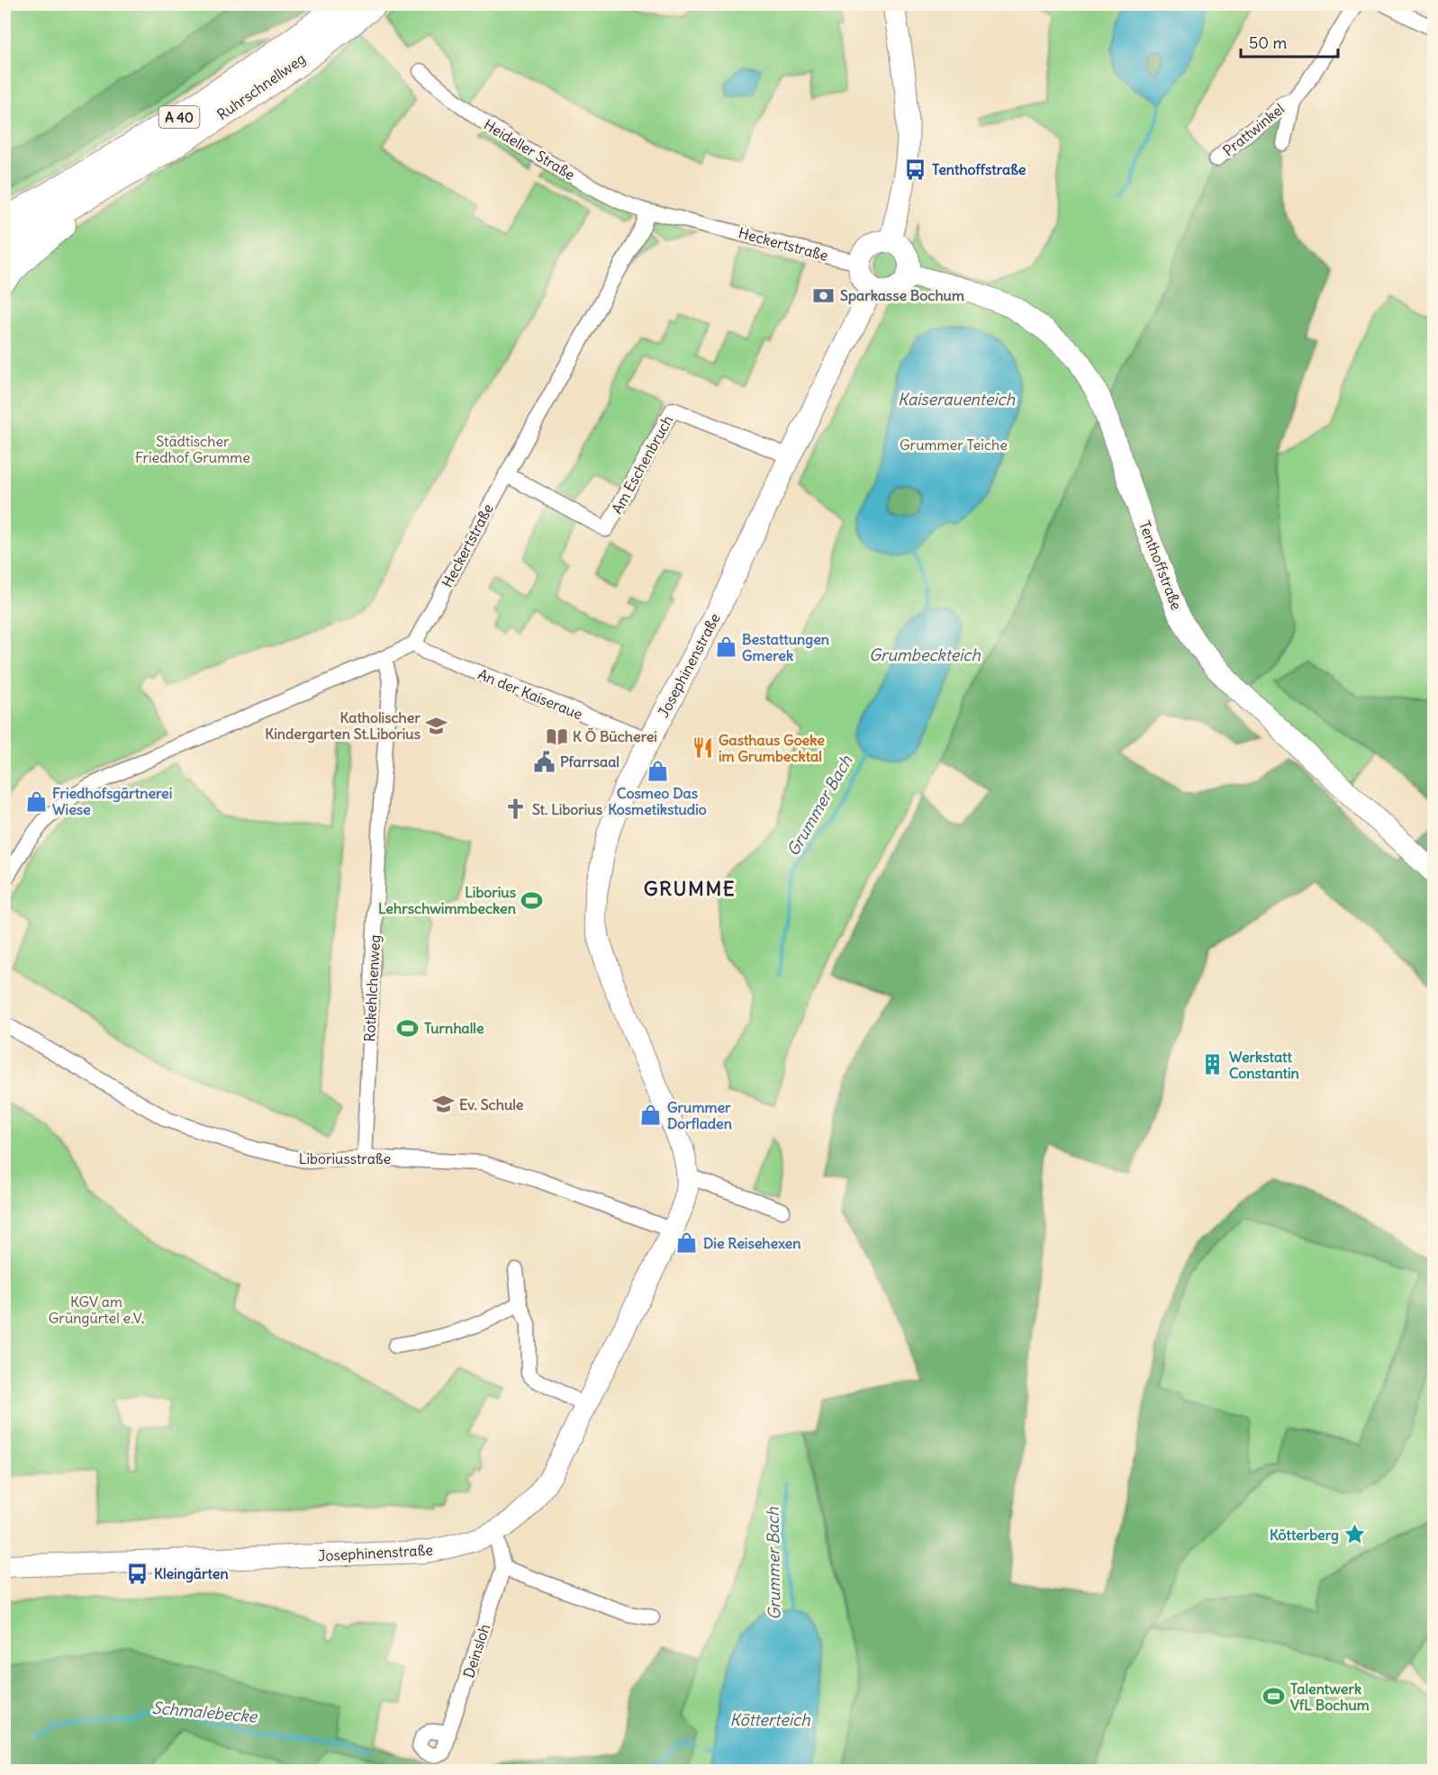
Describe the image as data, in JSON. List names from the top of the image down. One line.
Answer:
{"streets":{"highway":["Ruhrschnellweg","A 40"],"street":["Prattwinkel","Heideller Straße","Heckertstraße","Am Eschenbruch","Tenthoffstraße","Josephinenstraße","An der Kaiseraue","Rotkehlchenweg","Liboriusstraße","Deinsloh"]},"crossings":[["Heideller Straße","Heckertstraße"],["Heckertstraße","Am Eschenbruch"],["Heckertstraße","Tenthoffstraße"],["Heckertstraße","Josephinenstraße"],["Heckertstraße","An der Kaiseraue"],["Am Eschenbruch","Josephinenstraße"],["Tenthoffstraße","Josephinenstraße"],["Josephinenstraße","An der Kaiseraue"],["Josephinenstraße","Liboriusstraße"],["Rotkehlchenweg","Liboriusstraße"]],"districts":["GRUMME"],"water":["Kaiserauenteich","Grumbeckteich","Grummer Bach","Schmalebecke","Kötterteich"],"parks":["Städtischer Friedhof Grumme","Grummer Teiche","KGV am Grüngürtel e.V."],"places":{"bus stop":["Tenthoffstraße","Kleingärten"],"bank":["Sparkasse Bochum"],"shop":["Bestattungen Gmerek","Cosmeo Das Kosmetikstudio","Friedhofsgärtnerei Wiese","Grummer Dorfladen","Die Reisehexen"],"school or university":["Katholischer Kindergarten St.Liborius","Ev. Schule"],"library":["K Ö Bücherei"],"restaurant":["Gasthaus Goeke im Grumbecktal"],"public building":["Pfarrsaal"],"church":["St. Liborius"],"sports":["Liborius Lehrschwimmbecken","Turnhalle","Talentwerk VfL Bochum"],"building":["Werkstatt Constantin"],"place":["Kötterberg"]},"scale_bar":"50 m"}
